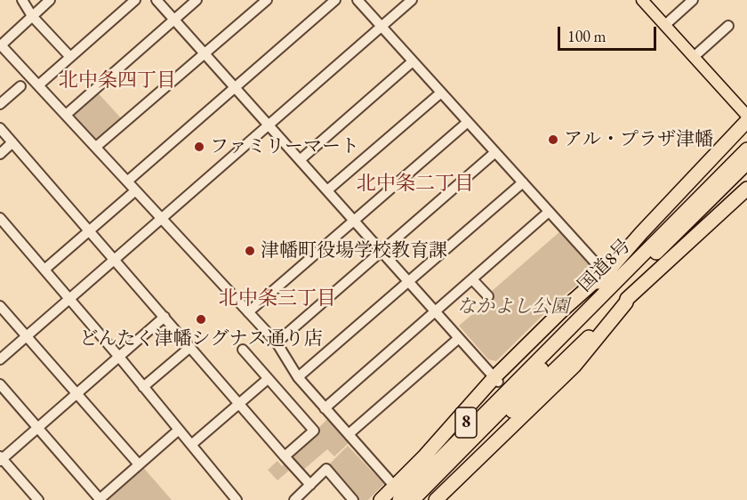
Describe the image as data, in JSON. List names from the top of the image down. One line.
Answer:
{"streets":{"highway":["国道8号","8"]},"crossings":[["国道8号","8"]],"districts":["北中条四丁目","北中条二丁目","北中条三丁目"],"parks":["なかよし公園"],"places":["アル・プラザ津幡","ファミリーマート","津幡町役場学校教育課","どんたく津幡シグナス通り店"],"scale_bar":"100 m"}
